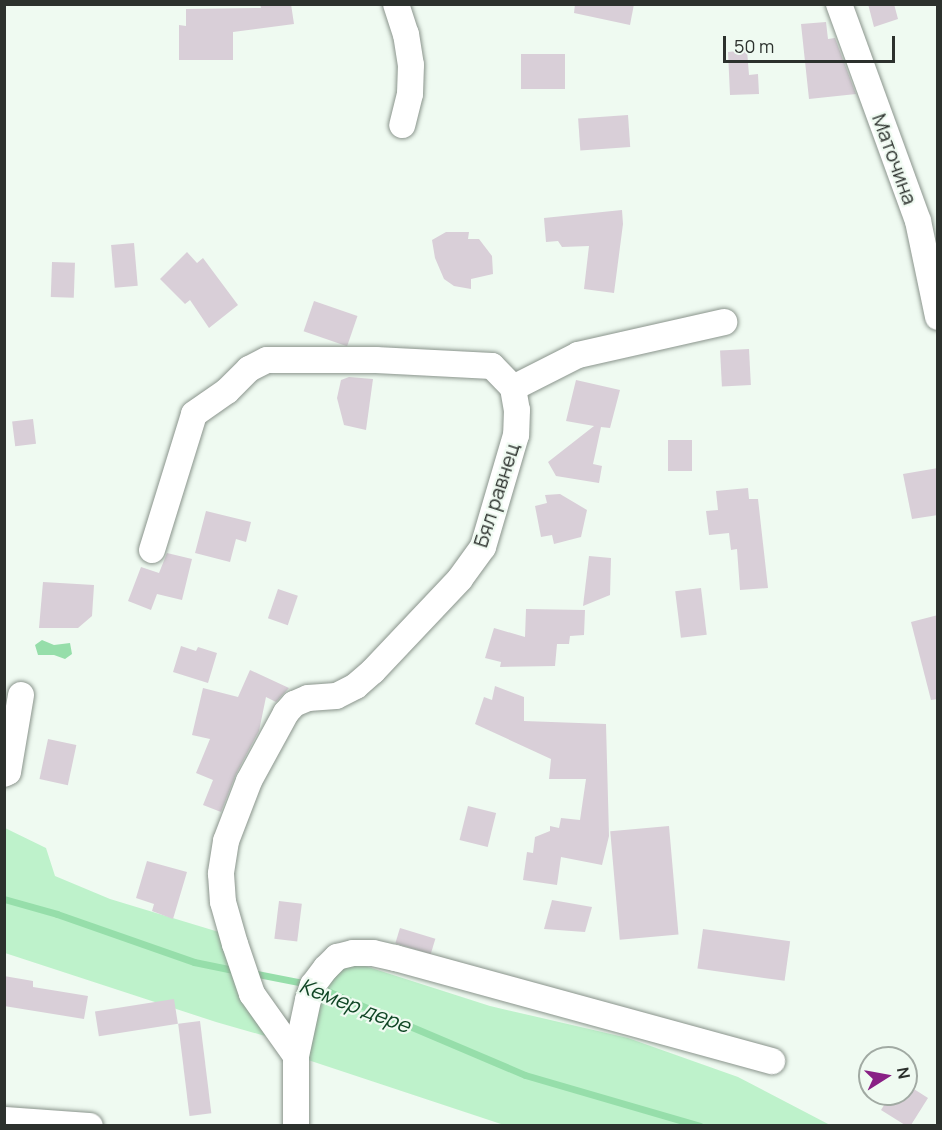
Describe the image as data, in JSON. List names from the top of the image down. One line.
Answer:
{"streets":{"street":["Маточина","Бял равнец"]},"water":["Кемер дере"],"scale_bar":"50 m","north":"right"}
